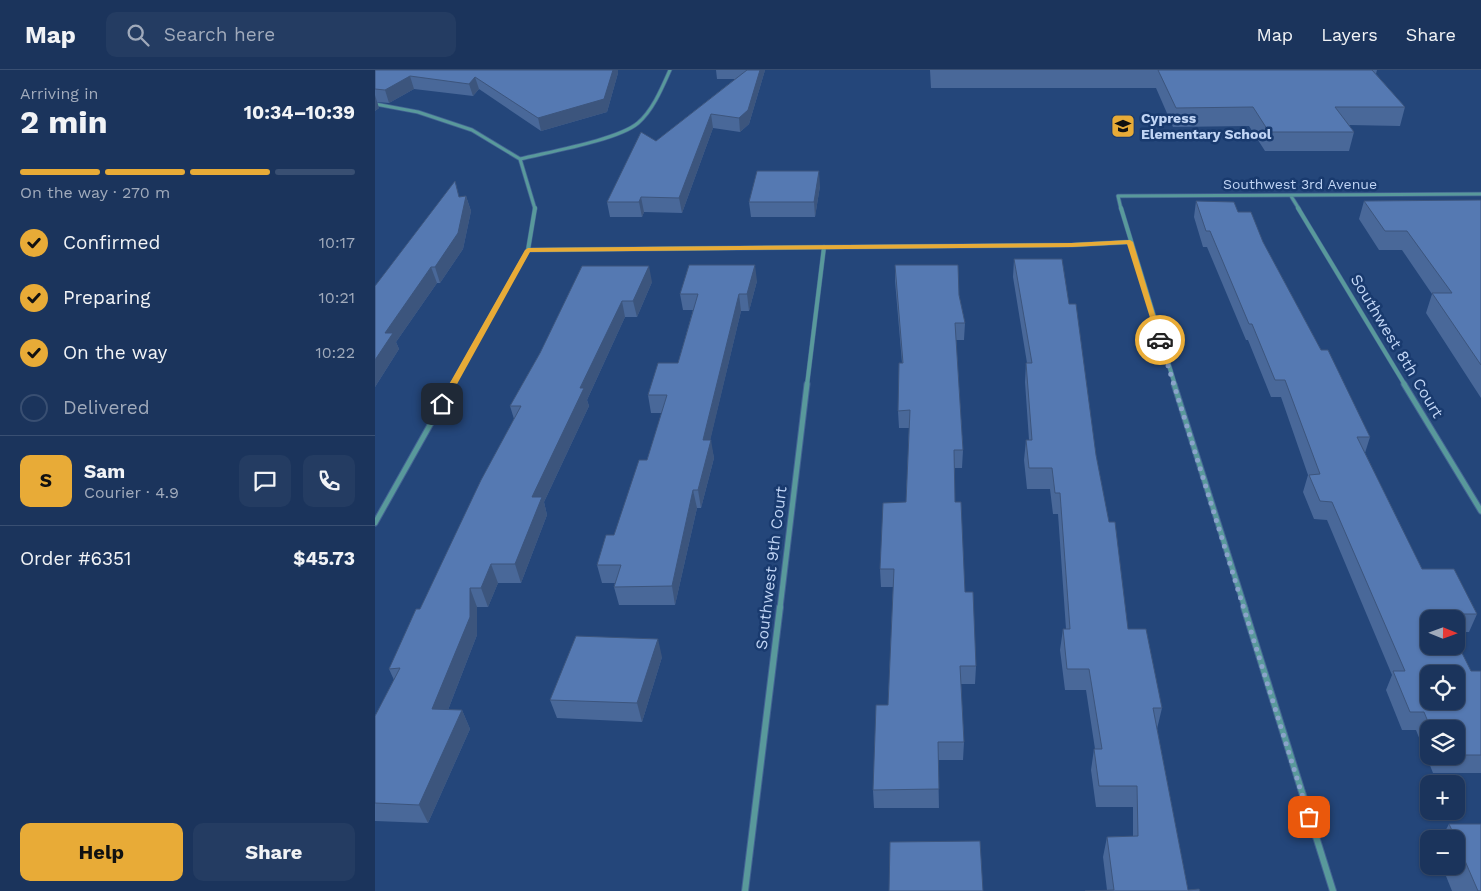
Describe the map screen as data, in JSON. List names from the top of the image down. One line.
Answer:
{"streets":{"street":["Southwest 3rd Avenue","Southwest 8th Court","Southwest 9th Court"]},"crossings":[["Southwest 3rd Avenue","Southwest 8th Court"]],"places":{"school or university":["Cypress Elementary School"]},"north":"right","page":{"header":"Map","search":"Search here","nav":["Map","Layers","Share"],"heading":["2 min","Arriving in","10:34–10:39"],"panel":["Sam","Courier · 4.9","Order #6351","$45.73"],"bar":"On the way · 270 m","list":[["Confirmed","10:17"],["Preparing","10:21"],["On the way","10:22"],"Delivered"],"round":"S","map_buttons":["+","−"],"buttons":["Help","Share"]}}
